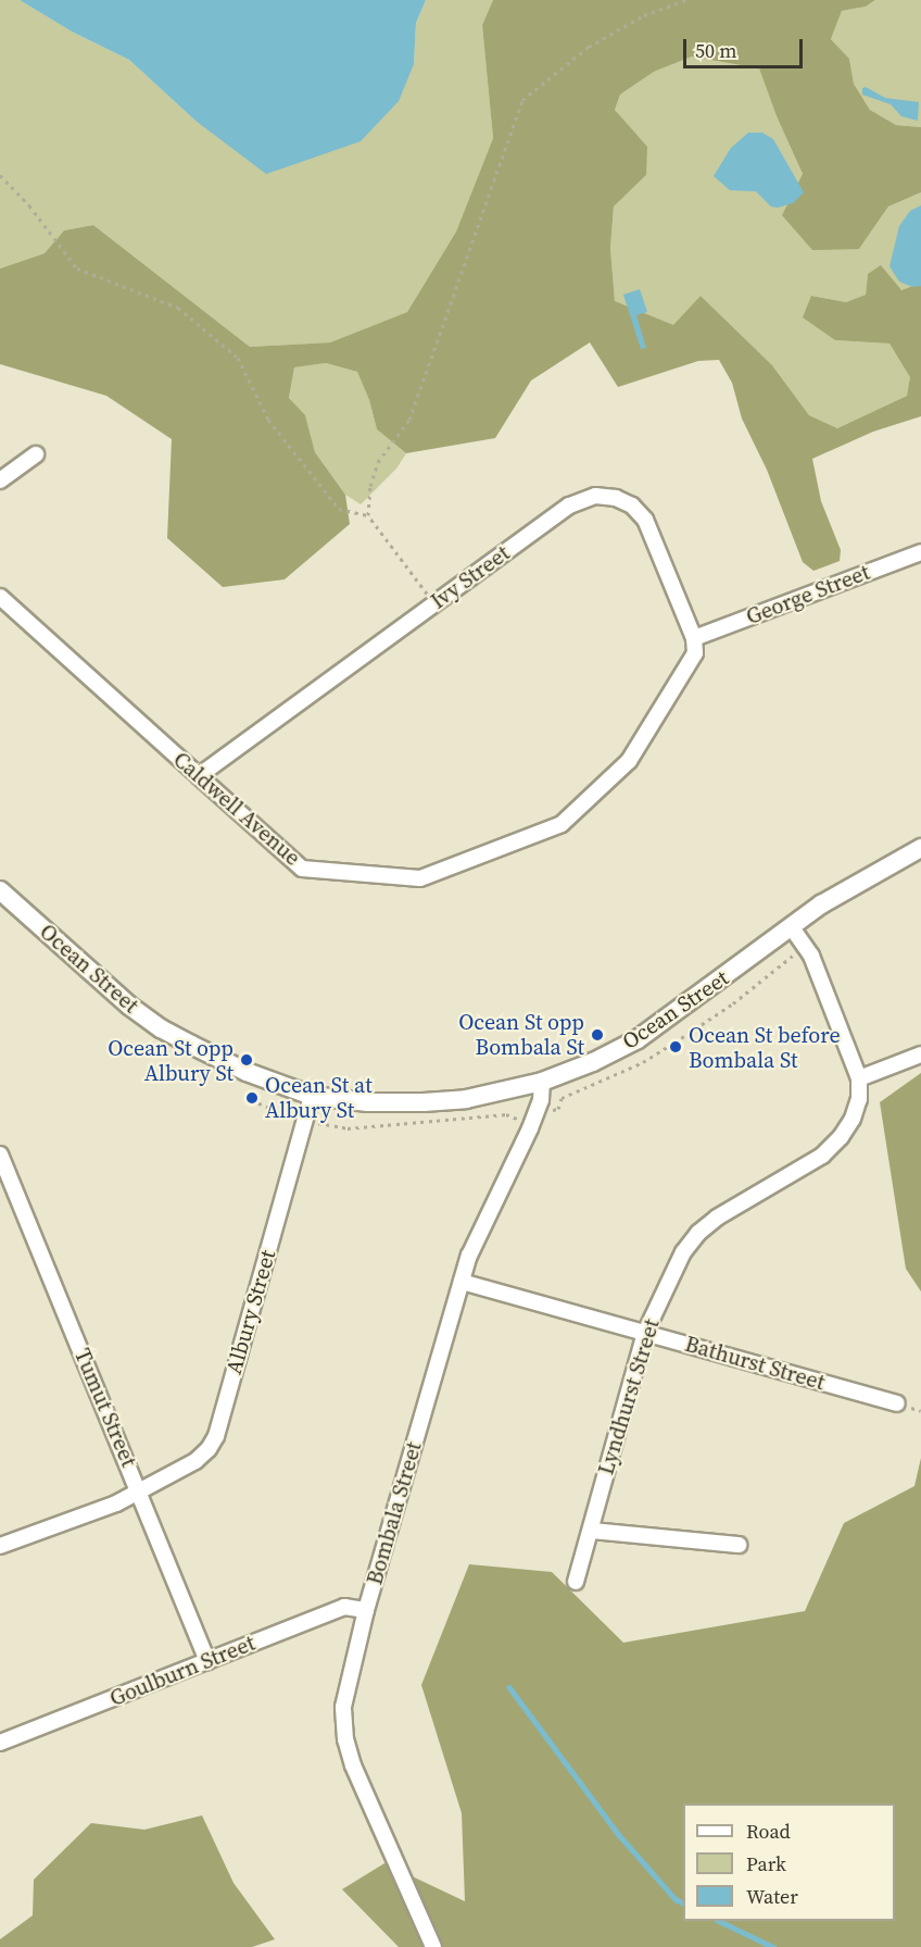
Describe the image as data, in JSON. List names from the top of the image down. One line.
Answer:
{"streets":{"street":["Ivy Street","George Street","Caldwell Avenue","Ocean Street","Albury Street","Bathurst Street","Lyndhurst Street","Tumut Street","Bombala Street","Goulburn Street"]},"crossings":[["Ivy Street","George Street"],["Ivy Street","Caldwell Avenue"],["George Street","Caldwell Avenue"],["Ocean Street","Albury Street"],["Ocean Street","Lyndhurst Street"],["Ocean Street","Bombala Street"],["Albury Street","Tumut Street"],["Bathurst Street","Lyndhurst Street"],["Bathurst Street","Bombala Street"],["Tumut Street","Goulburn Street"],["Bombala Street","Goulburn Street"]],"places":["Ocean St opp Bombala St","Ocean St before Bombala St","Ocean St opp Albury St","Ocean St at Albury St"],"legend":["Road","Park","Water"],"scale_bar":"50 m"}
